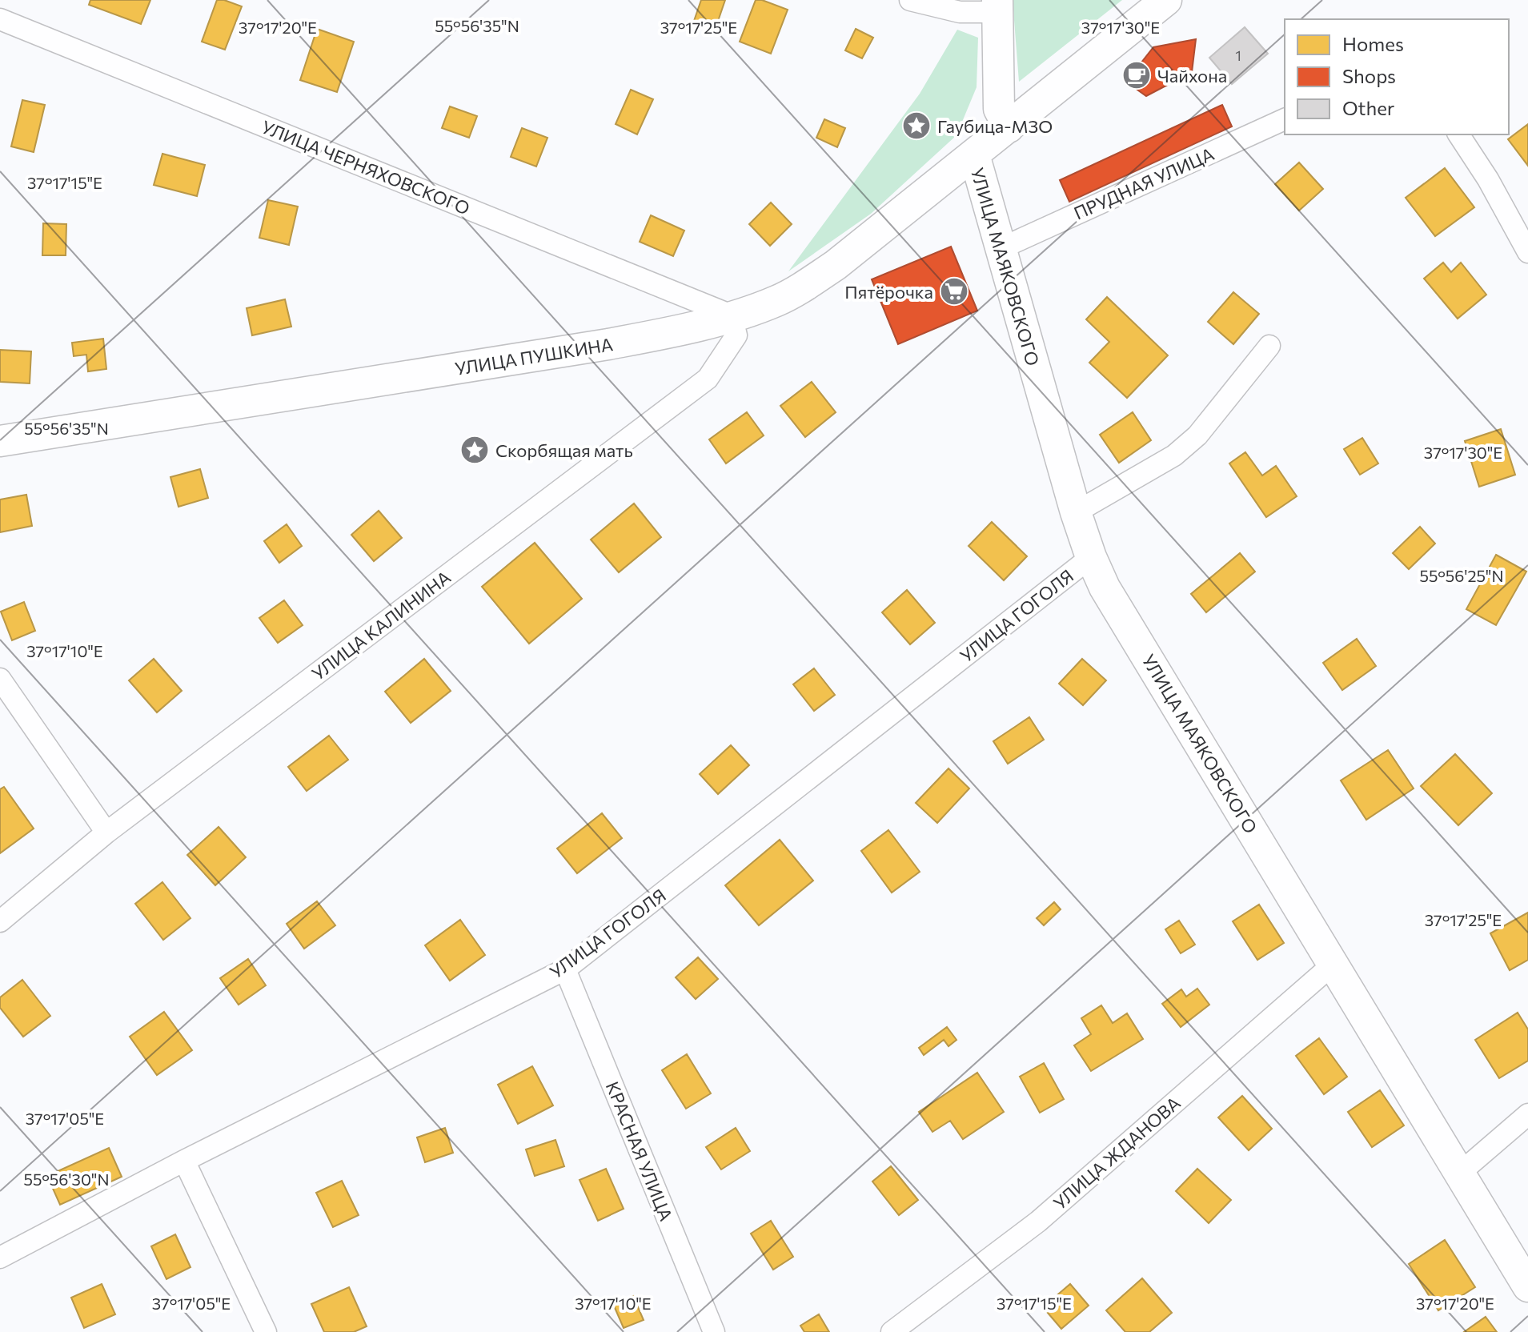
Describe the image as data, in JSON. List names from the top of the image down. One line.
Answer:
{"streets":{"street":["УЛИЦА ЧЕРНЯХОВСКОГО","ПРУДНАЯ УЛИЦА","УЛИЦА МАЯКОВСКОГО","УЛИЦА ПУШКИНА","УЛИЦА ГОГОЛЯ","УЛИЦА КАЛИНИНА","КРАСНАЯ УЛИЦА","УЛИЦА ЖДАНОВА"]},"crossings":[["УЛИЦА ЧЕРНЯХОВСКОГО","УЛИЦА ПУШКИНА"],["УЛИЦА ЧЕРНЯХОВСКОГО","УЛИЦА КАЛИНИНА"],["ПРУДНАЯ УЛИЦА","УЛИЦА МАЯКОВСКОГО"],["УЛИЦА МАЯКОВСКОГО","УЛИЦА ПУШКИНА"],["УЛИЦА МАЯКОВСКОГО","УЛИЦА ГОГОЛЯ"],["УЛИЦА МАЯКОВСКОГО","УЛИЦА ЖДАНОВА"],["УЛИЦА ПУШКИНА","УЛИЦА КАЛИНИНА"],["УЛИЦА ГОГОЛЯ","КРАСНАЯ УЛИЦА"]],"places":{"cafe":["Чайхона"],"place":["Гаубица-МЗО","Скорбящая мать"],"supermarket":["Пятёрочка"]},"house_numbers":["1"],"legend":["Homes","Shops","Other"],"coordinates":["55°56'35\"N","37°17'20\"E","37°17'25\"E","37°17'30\"E","37°17'15\"E","55°56'25\"N","37°17'10\"E","37°17'05\"E","55°56'30\"N"]}
